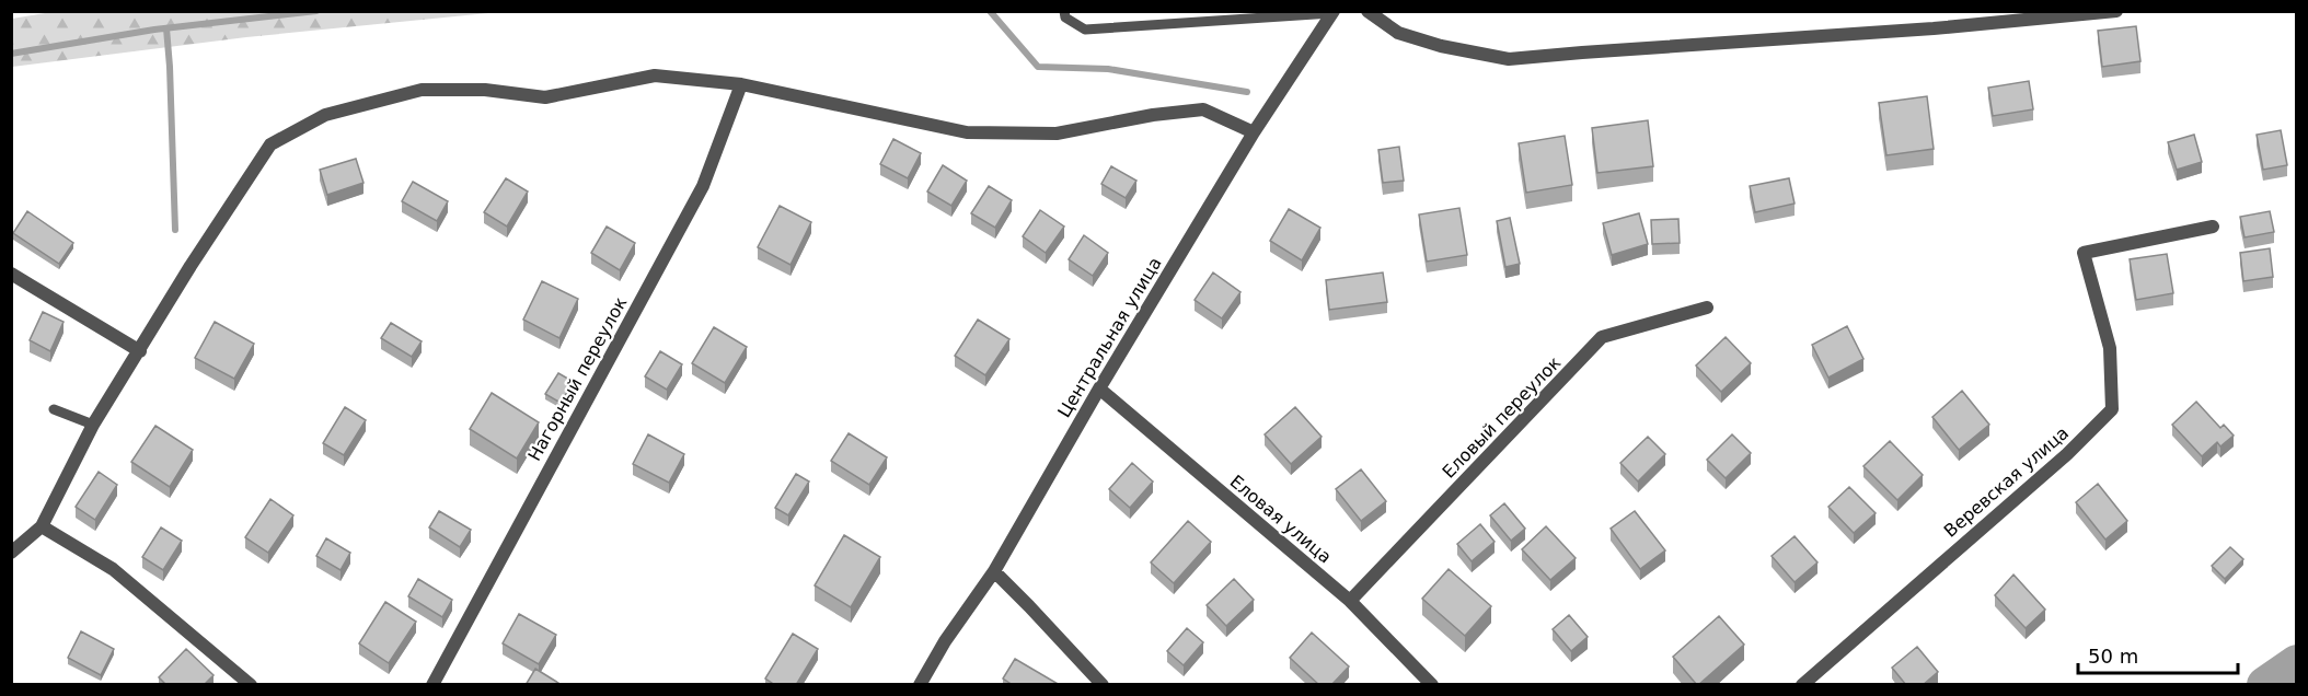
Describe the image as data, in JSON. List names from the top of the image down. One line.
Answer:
{"streets":{"street":["Центральная улица","Нагорный переулок","Еловый переулок","Веревская улица","Еловая улица"]},"crossings":[["Центральная улица","Еловая улица"],["Еловый переулок","Еловая улица"]],"scale_bar":"50 m"}
